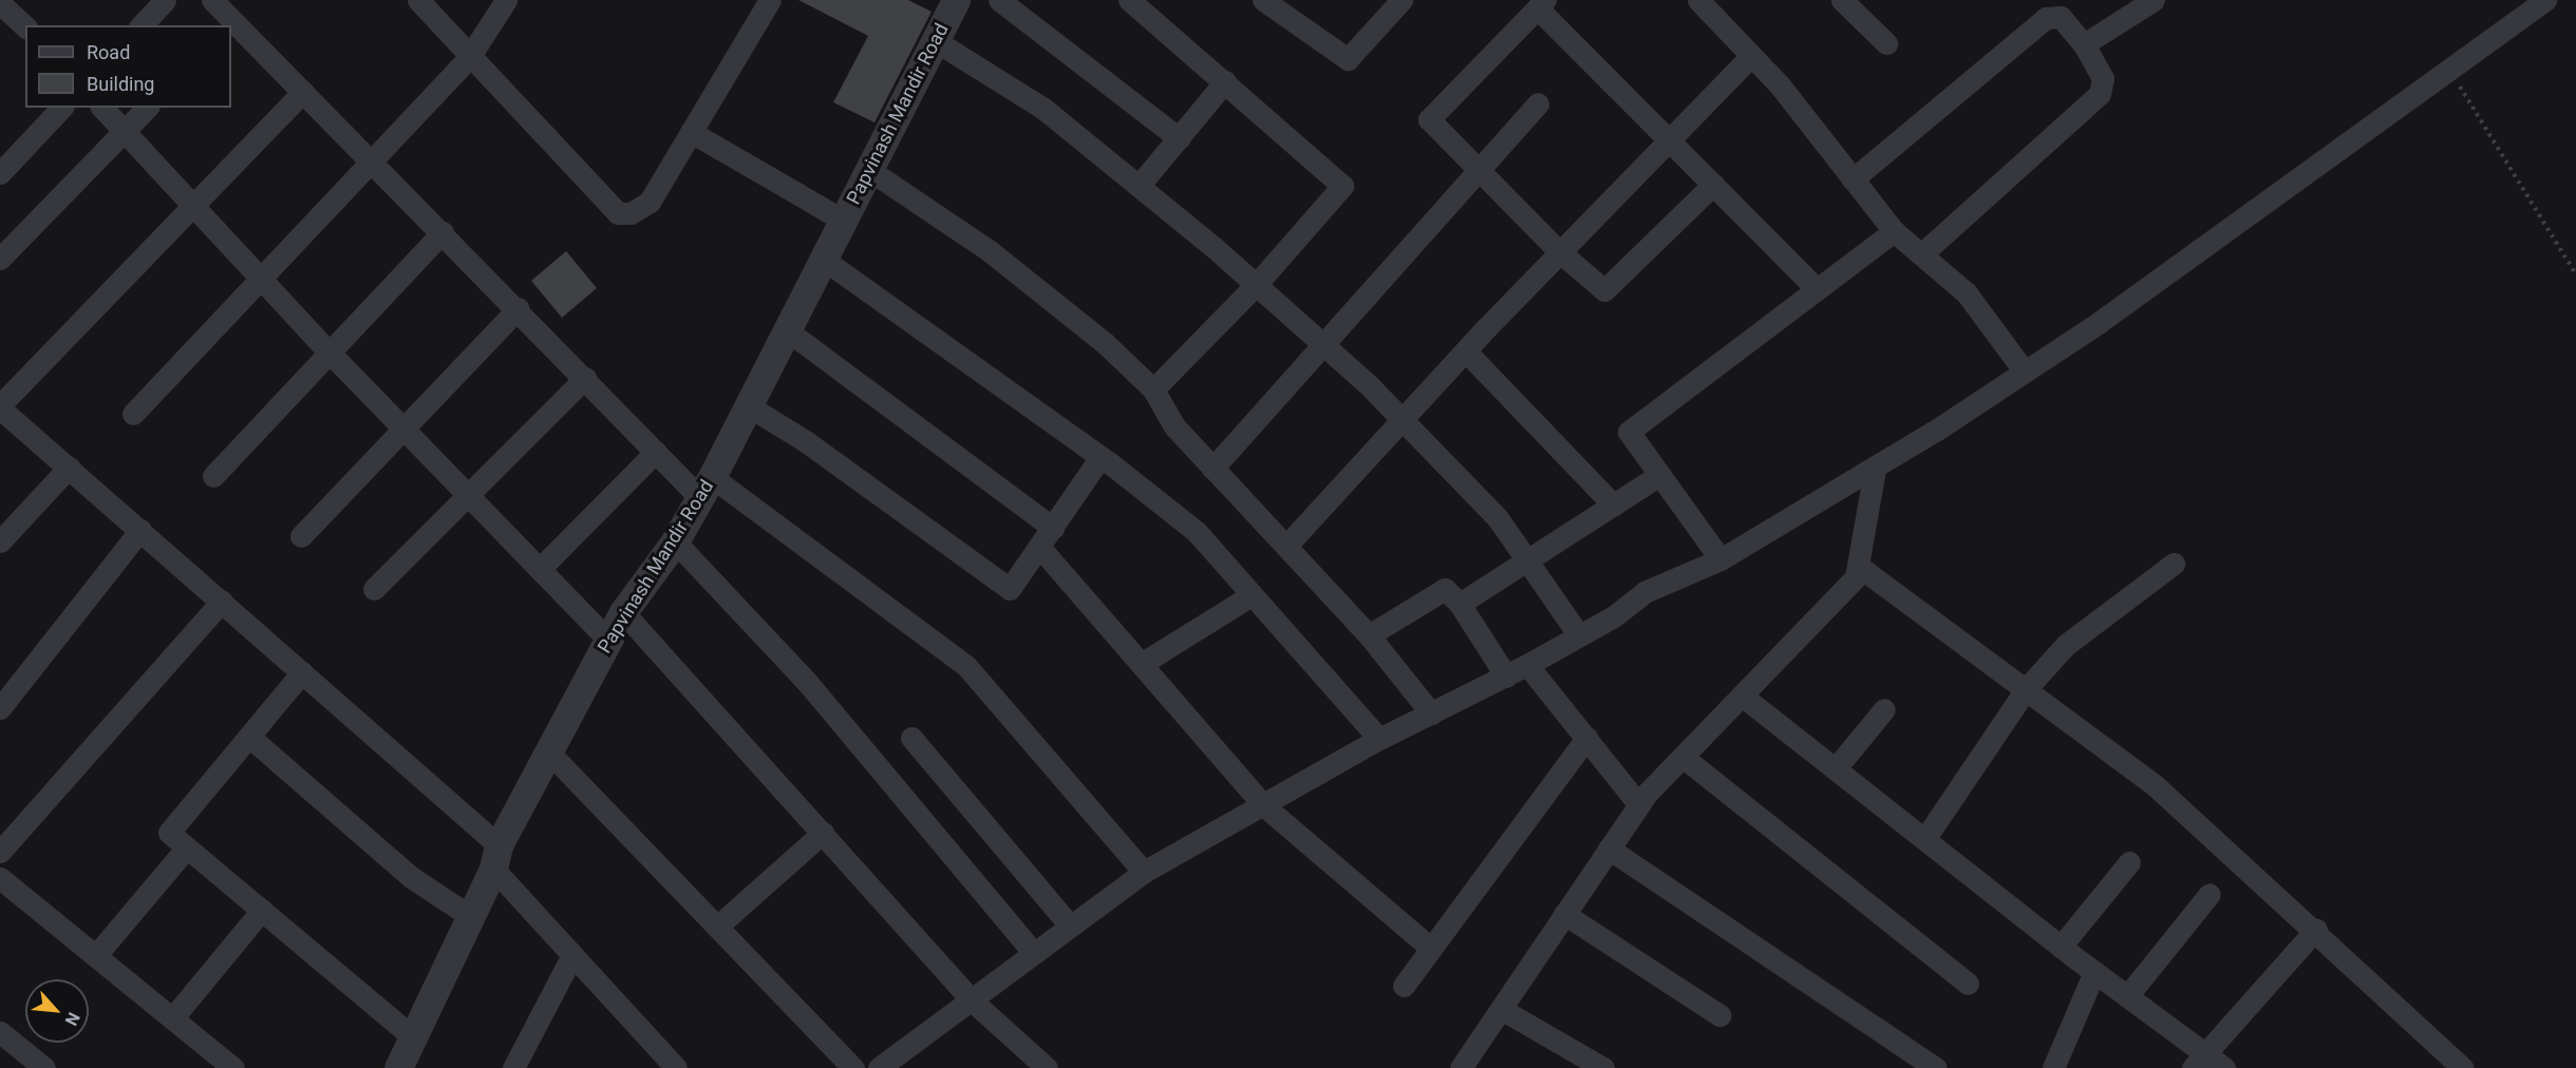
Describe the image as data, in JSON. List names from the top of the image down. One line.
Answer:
{"streets":{"street":["Papvinash Mandir Road"]},"legend":["Road","Building"],"north":"bottom right"}
